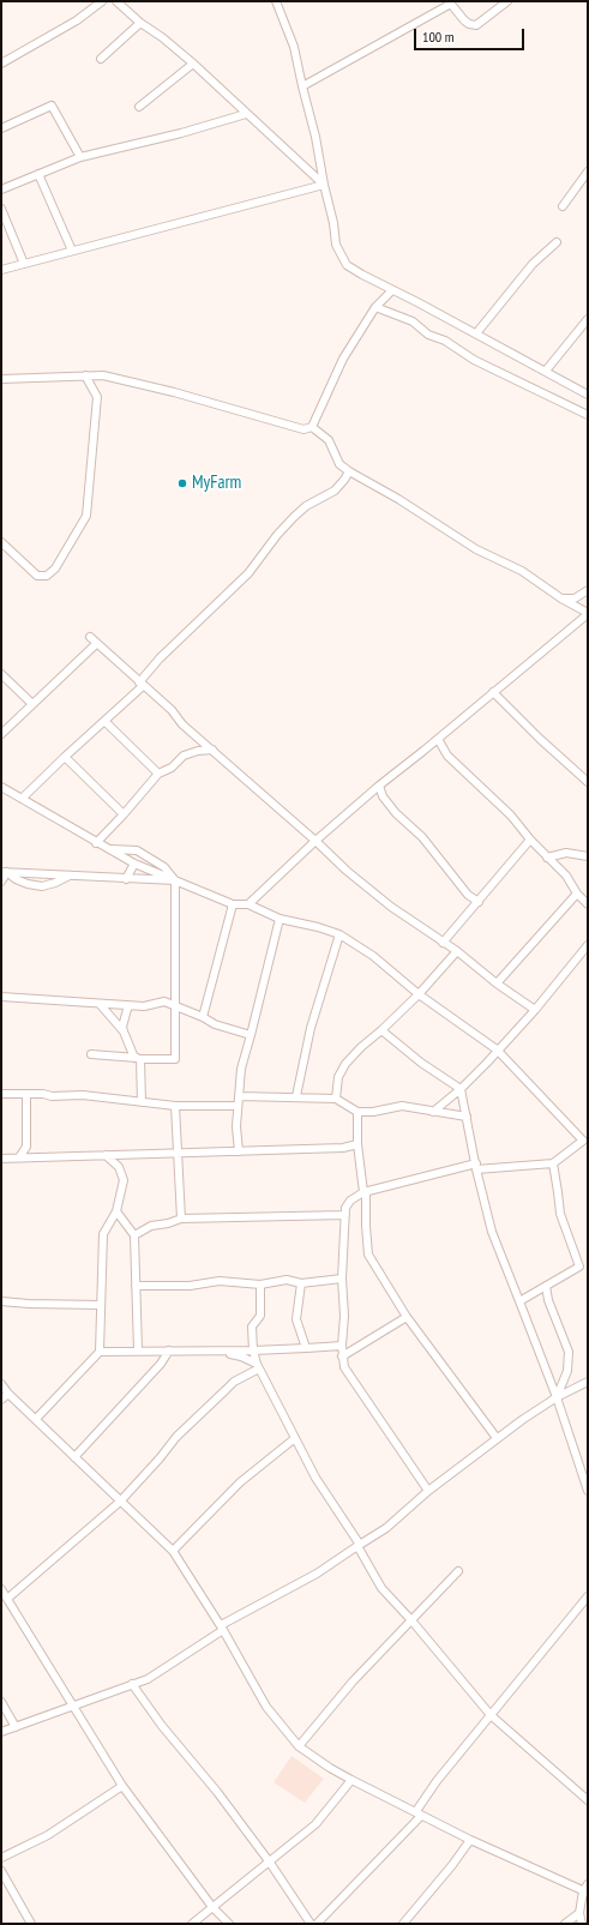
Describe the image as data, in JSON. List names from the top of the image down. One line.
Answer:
{"places":["MyFarm"],"scale_bar":"100 m"}
